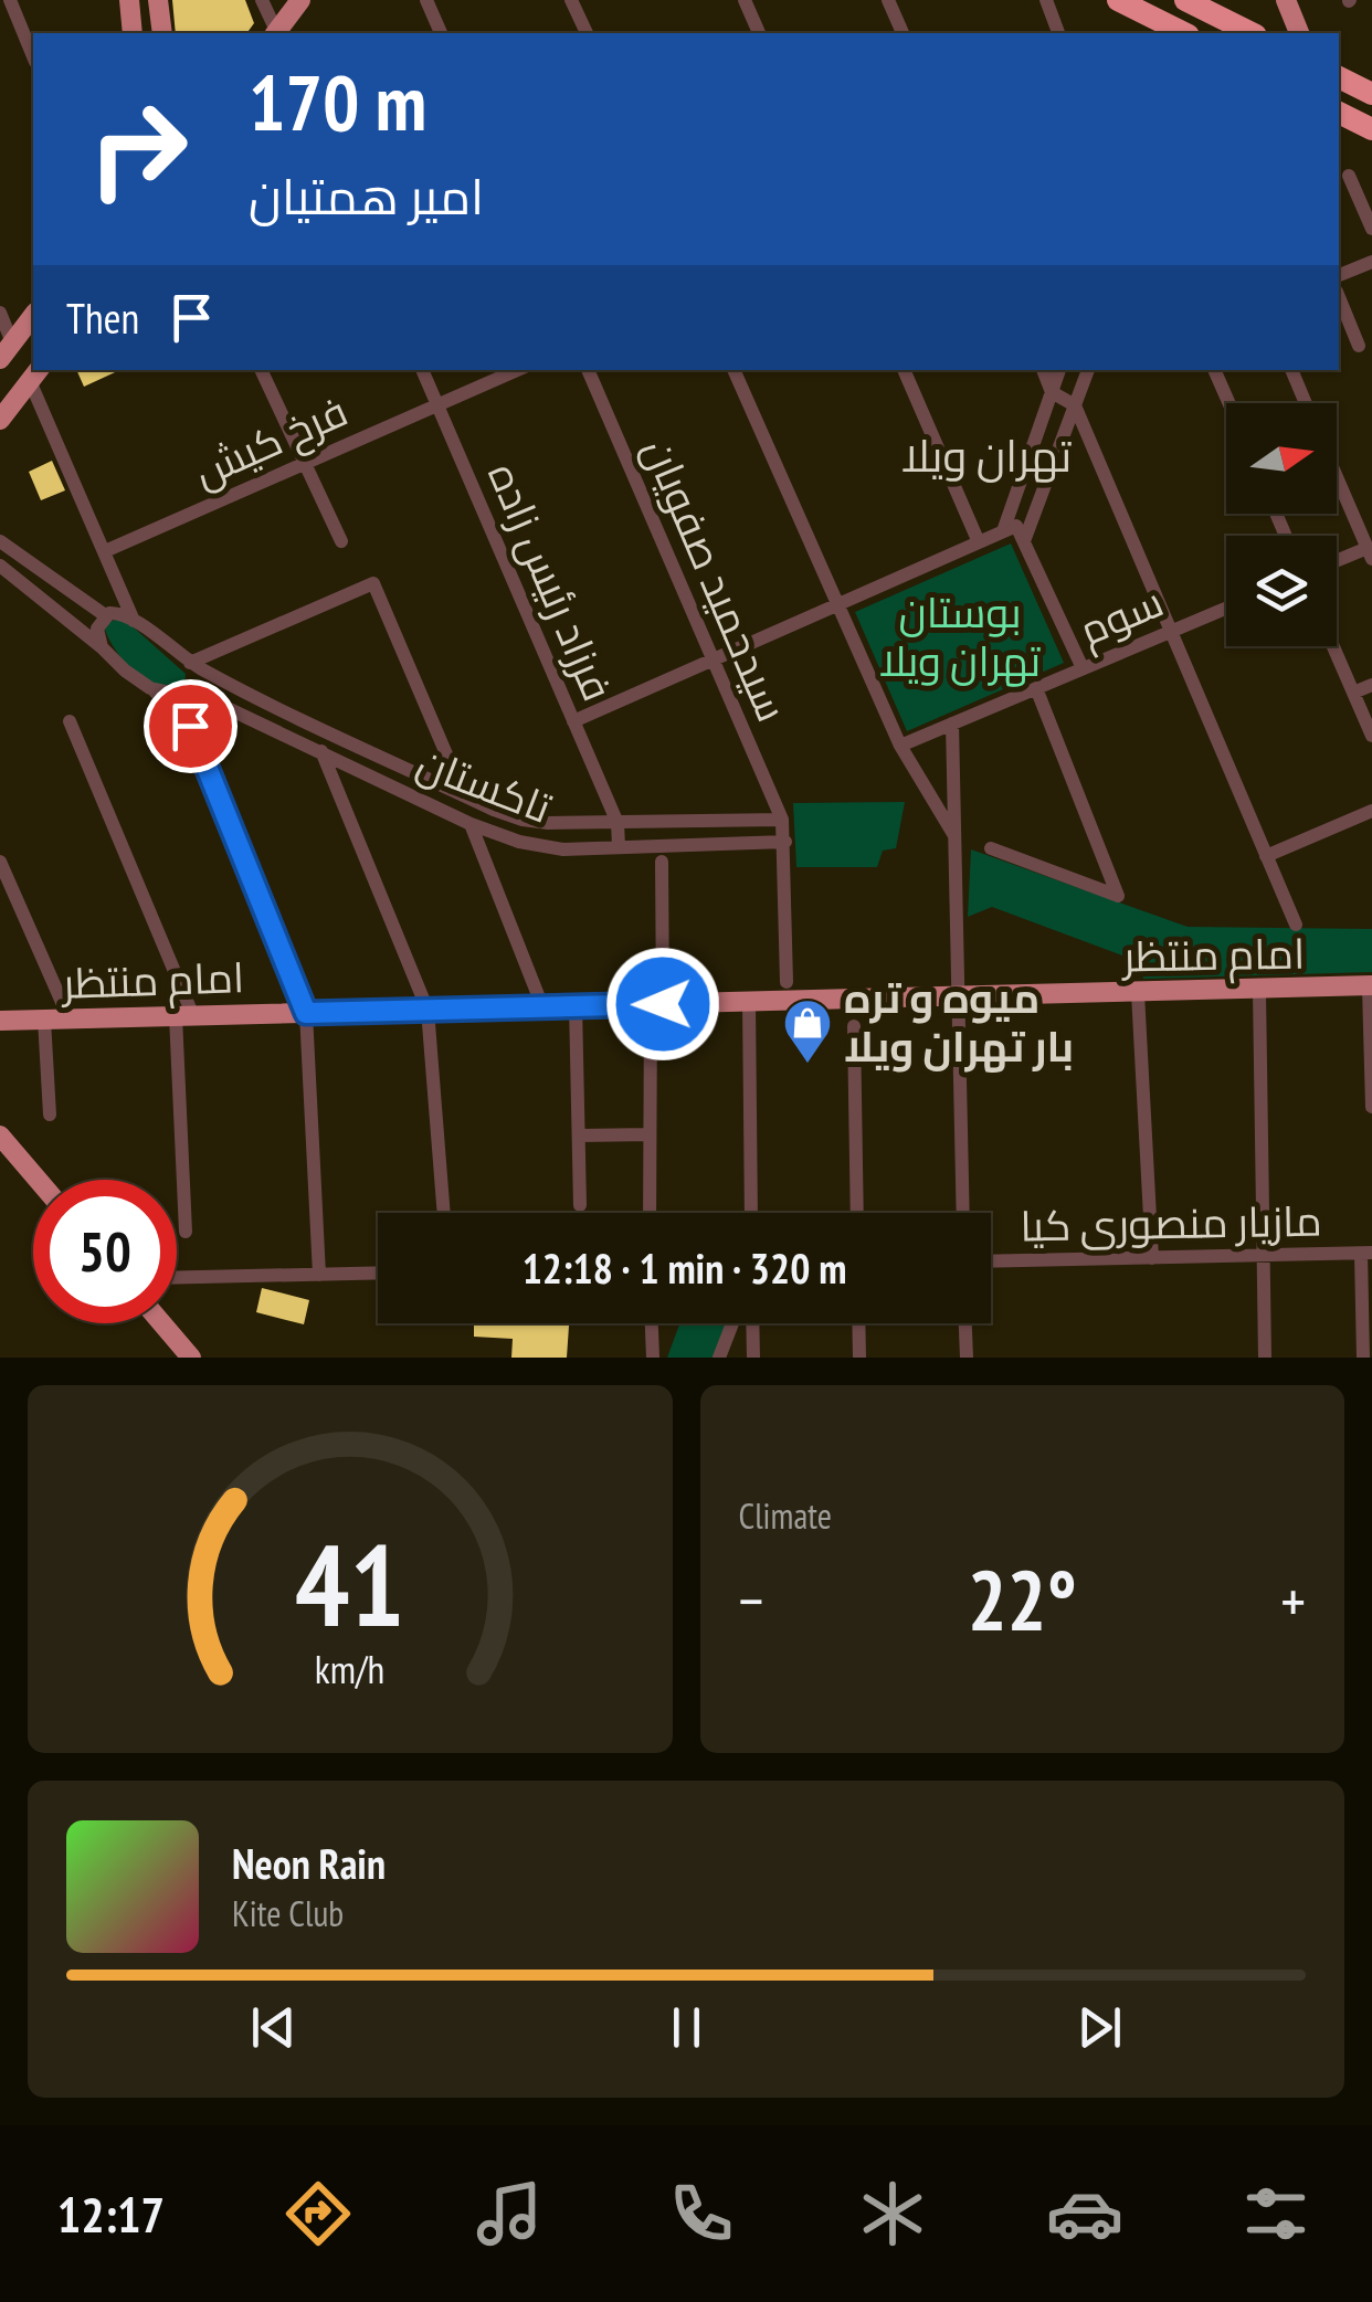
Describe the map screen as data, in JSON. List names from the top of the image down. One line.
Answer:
{"streets":{"main road":["امام منتظر"],"street":["فرخ کیش","سیدحمید صفویان","فرزاد رئیس زاده","سوم","تاکستان","مازیار منصوری کیا"]},"crossings":[["فرخ کیش","فرزاد رئیس زاده"],["سیدحمید صفویان","تاکستان"],["فرزاد رئیس زاده","تاکستان"]],"districts":["تهران ویلا"],"parks":["بوستان تهران ویلا"],"places":{"shop":["میوه و تره بار تهران ویلا"]},"north":"right","page":{"turn":["170 m","امیر همتیان"],"then":"Then","limit":"50","trip":"12:18 · 1 min · 320 m","tile":"Climate","heat":["−","22°","+"],"song":["Neon Rain","Kite Club"],"tabs":"12:17","gauge":["41","km/h"]}}
